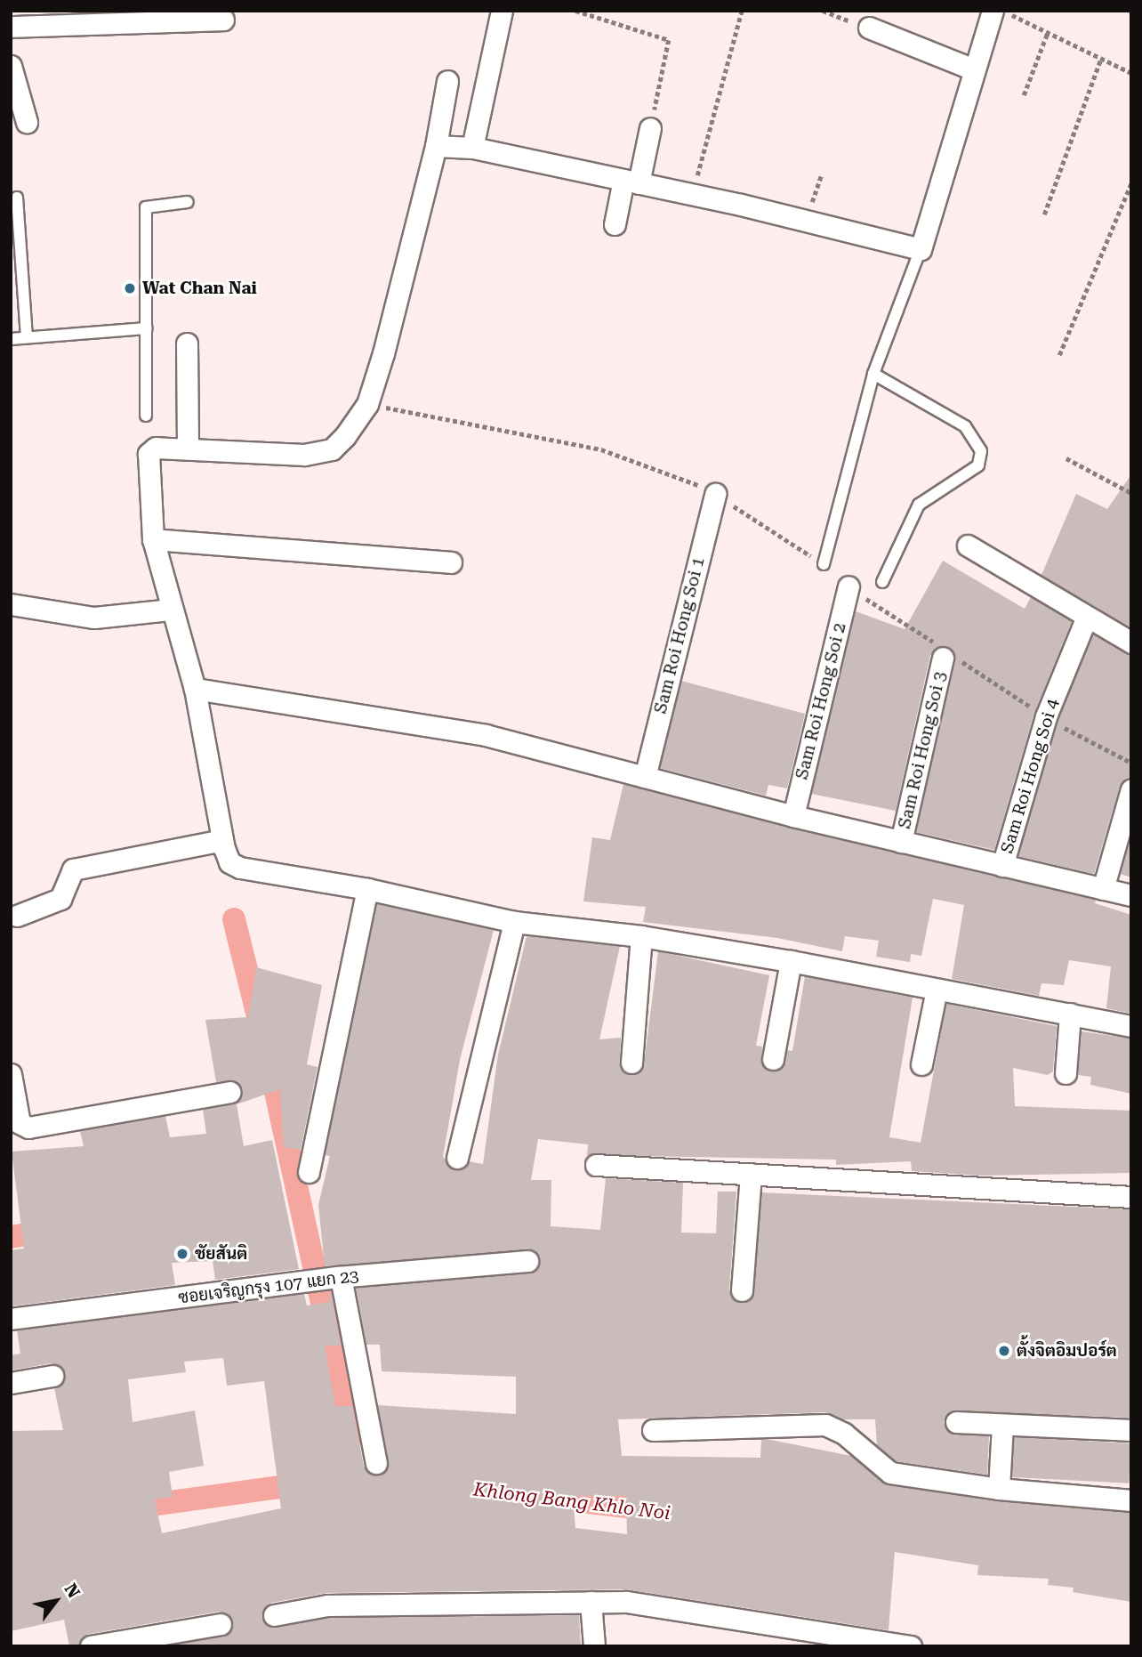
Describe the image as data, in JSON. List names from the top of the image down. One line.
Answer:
{"streets":{"street":["Sam Roi Hong Soi 1","Sam Roi Hong Soi 2","Sam Roi Hong Soi 3","Sam Roi Hong Soi 4","ซอยเจริญกรุง 107 แยก 23"]},"water":["Khlong Bang Khlo Noi"],"places":["Wat Chan Nai","ชัยสันติ","ตั้งจิตอิมปอร์ต"],"north":"top right"}
